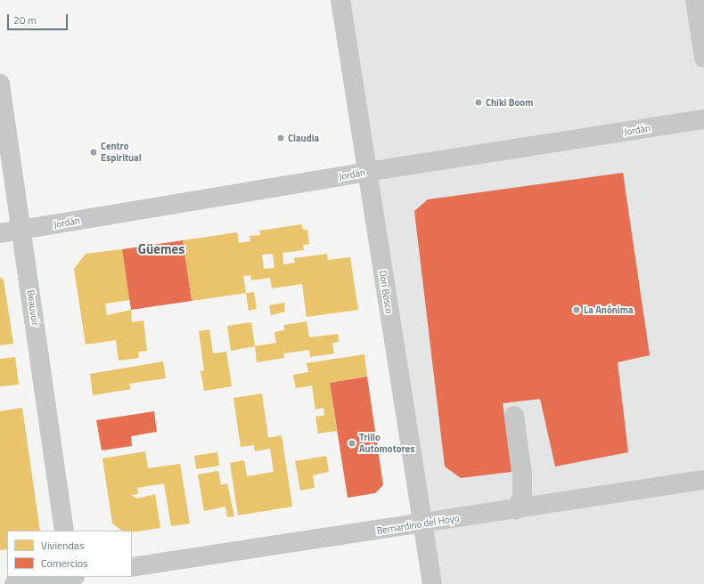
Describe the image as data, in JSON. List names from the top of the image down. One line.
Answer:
{"streets":{"street":["Jordán","Don Bosco","Beauvoir","Bernardino del Hoyo"]},"crossings":[["Jordán","Don Bosco"],["Jordán","Beauvoir"],["Don Bosco","Bernardino del Hoyo"]],"districts":["Güemes"],"places":["Chiki Boom","Claudia","Centro Espiritual","La Anónima","Trillo Automotores"],"legend":["Viviendas","Comercios"],"scale_bar":"20 m"}
